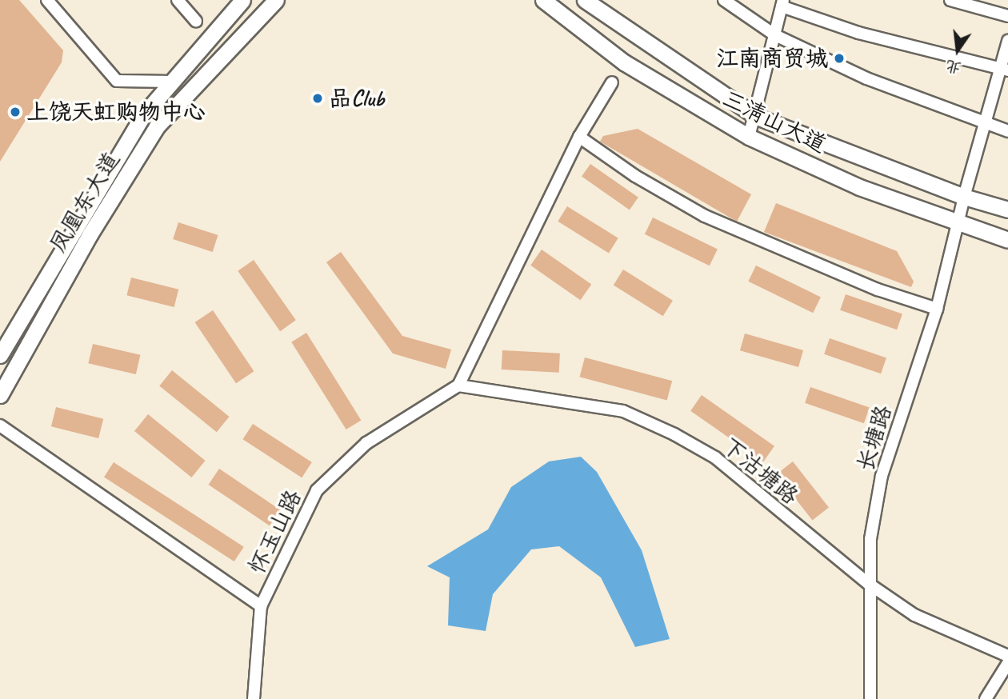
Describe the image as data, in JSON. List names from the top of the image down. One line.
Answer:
{"streets":{"main road":["三清山大道","凤凰东大道"],"street":["长塘路","下沽塘路","怀玉山路"]},"crossings":[["三清山大道","长塘路"],["长塘路","下沽塘路"],["下沽塘路","怀玉山路"]],"places":["江南商贸城","品Club","上饶天虹购物中心"],"north":"bottom"}
